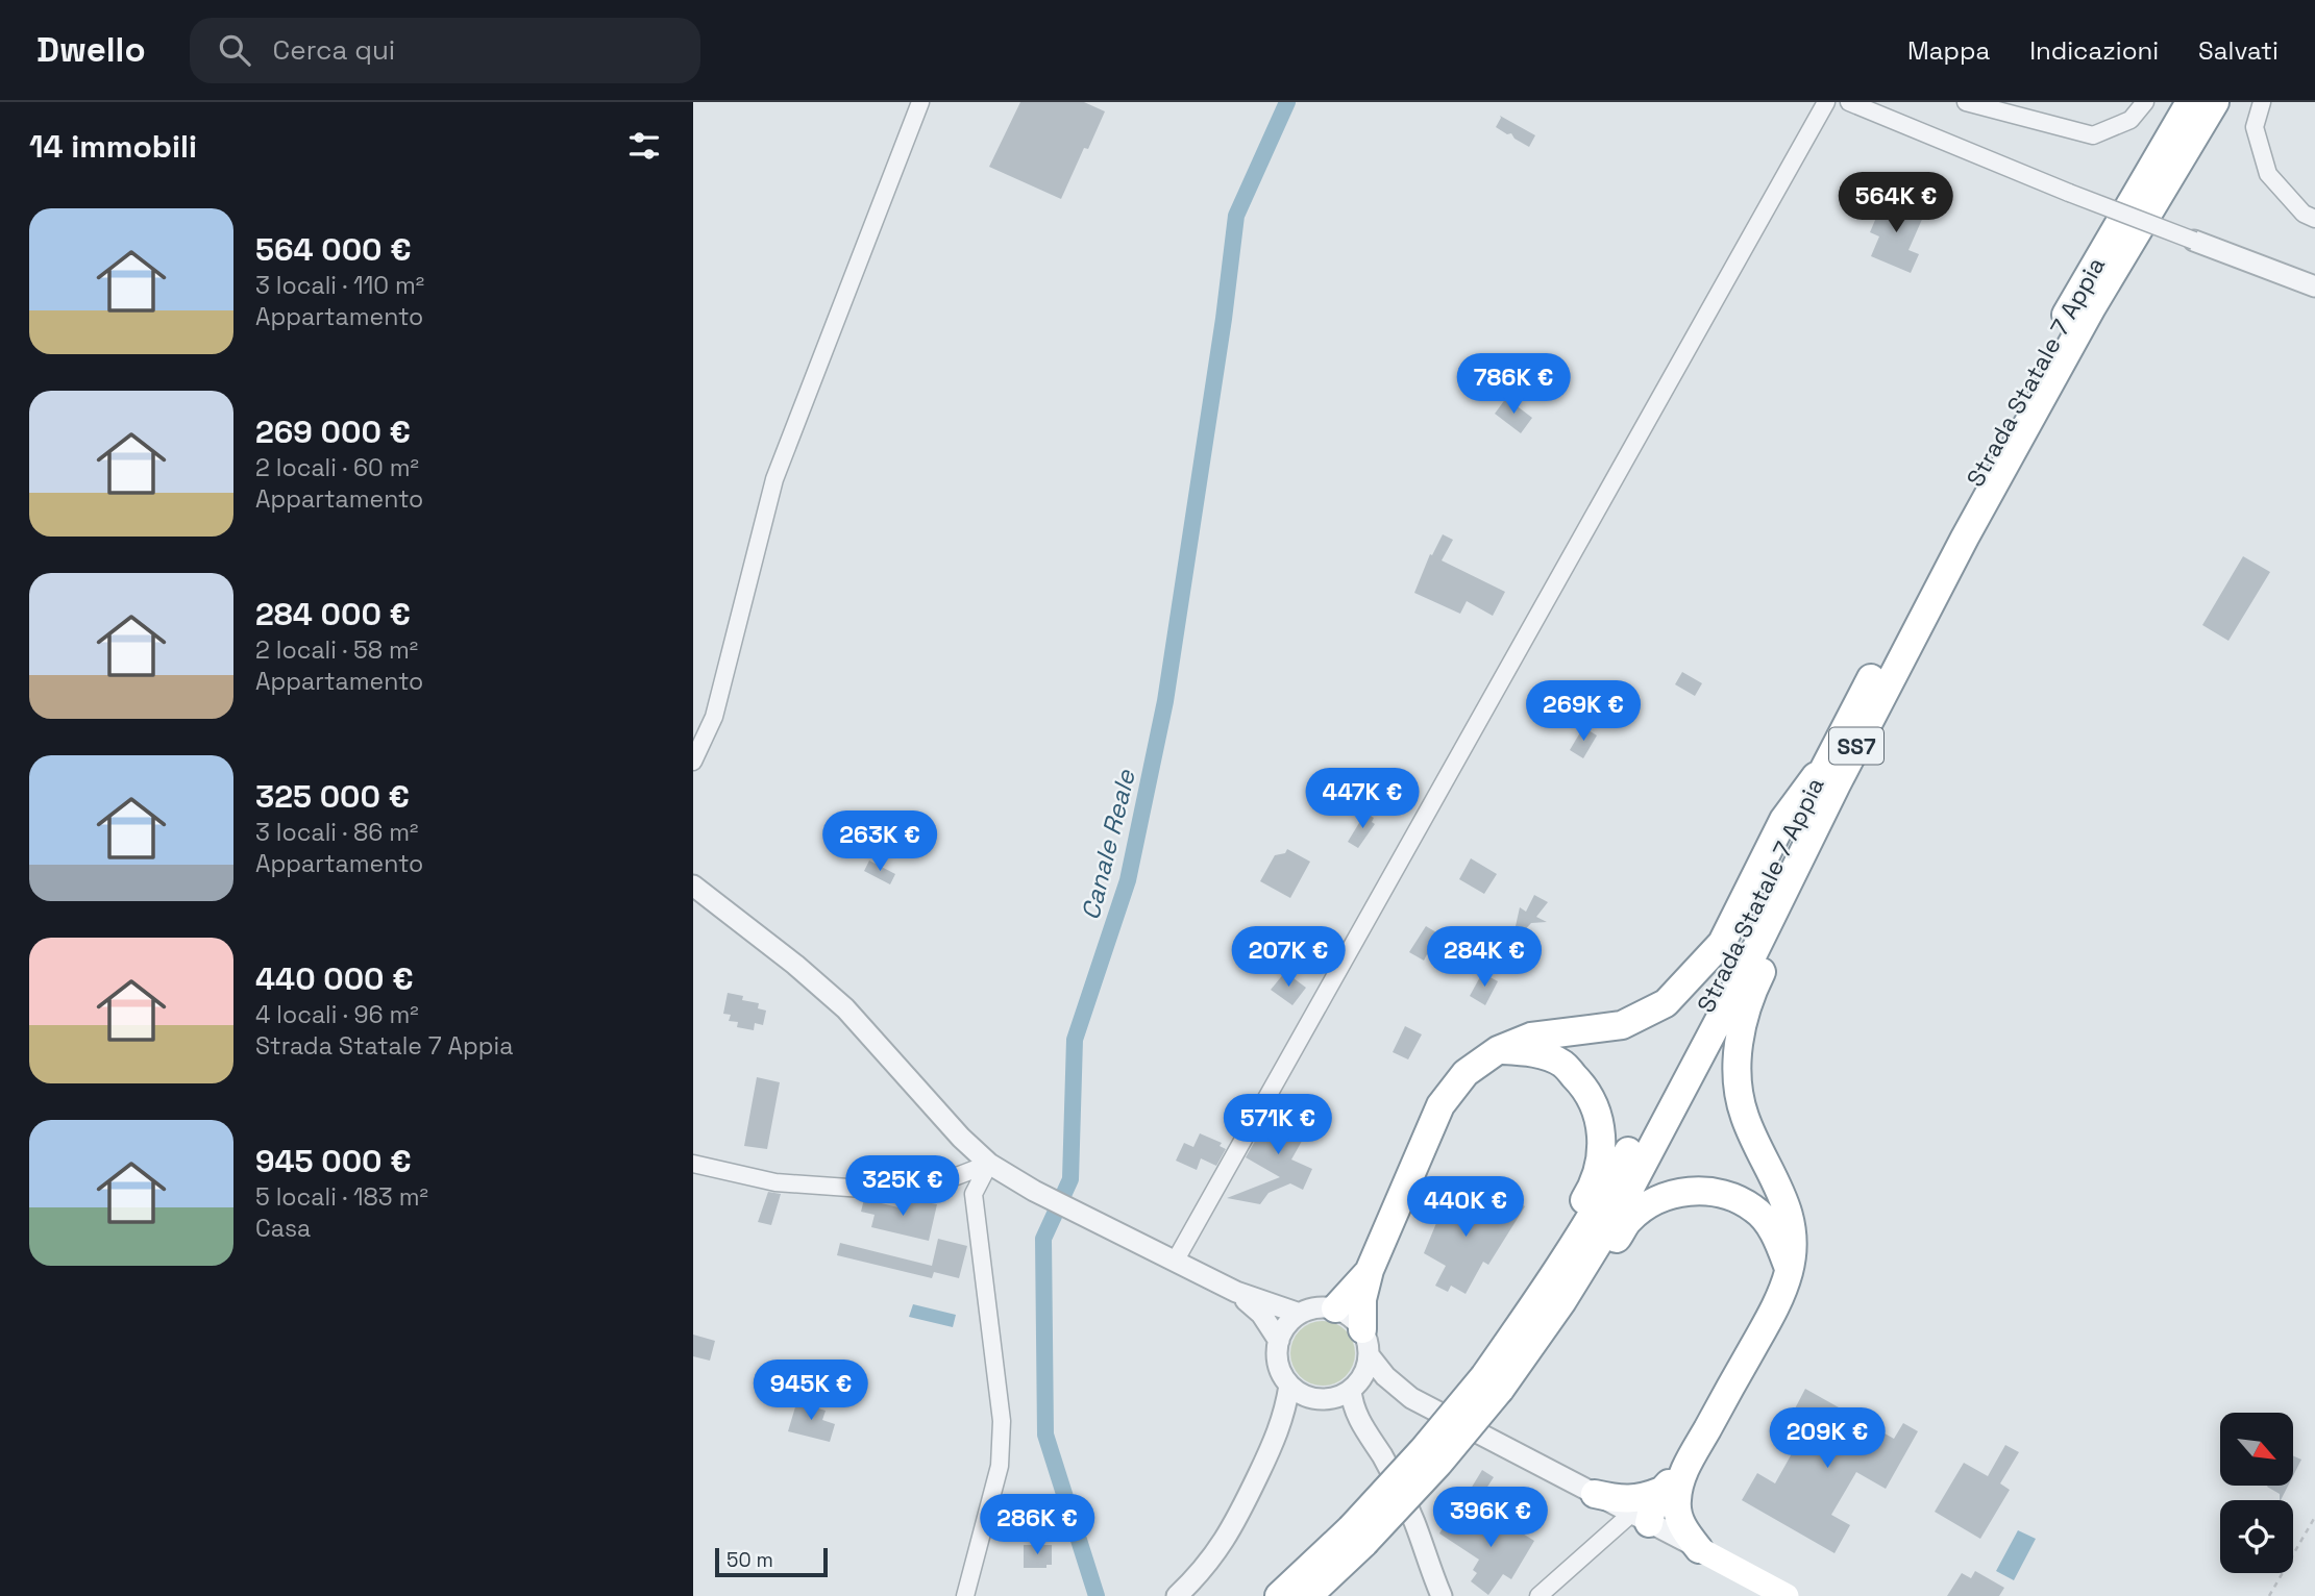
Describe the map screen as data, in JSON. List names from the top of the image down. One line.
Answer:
{"streets":{"highway":["Strada Statale 7 Appia","SS7"]},"water":["Canale Reale"],"scale_bar":"50 m","north":"bottom right","page":{"header":"Dwello","search":"Cerca qui","nav":["Mappa","Indicazioni","Salvati"],"heading":"14 immobili","price":["564K €","786K €","269K €","447K €","263K €","207K €","284K €","571K €","325K €","440K €","945K €","209K €","396K €","286K €"],"list":[{"name":"564 000 €","note":"3 locali · 110 m² · Appartamento"},{"name":"269 000 €","note":"2 locali · 60 m² · Appartamento"},{"name":"284 000 €","note":"2 locali · 58 m² · Appartamento"},{"name":"325 000 €","note":"3 locali · 86 m² · Appartamento"},{"name":"440 000 €","note":"4 locali · 96 m² · Strada Statale 7 Appia"},{"name":"945 000 €","note":"5 locali · 183 m² · Casa"}],"scale":"50 m"}}
